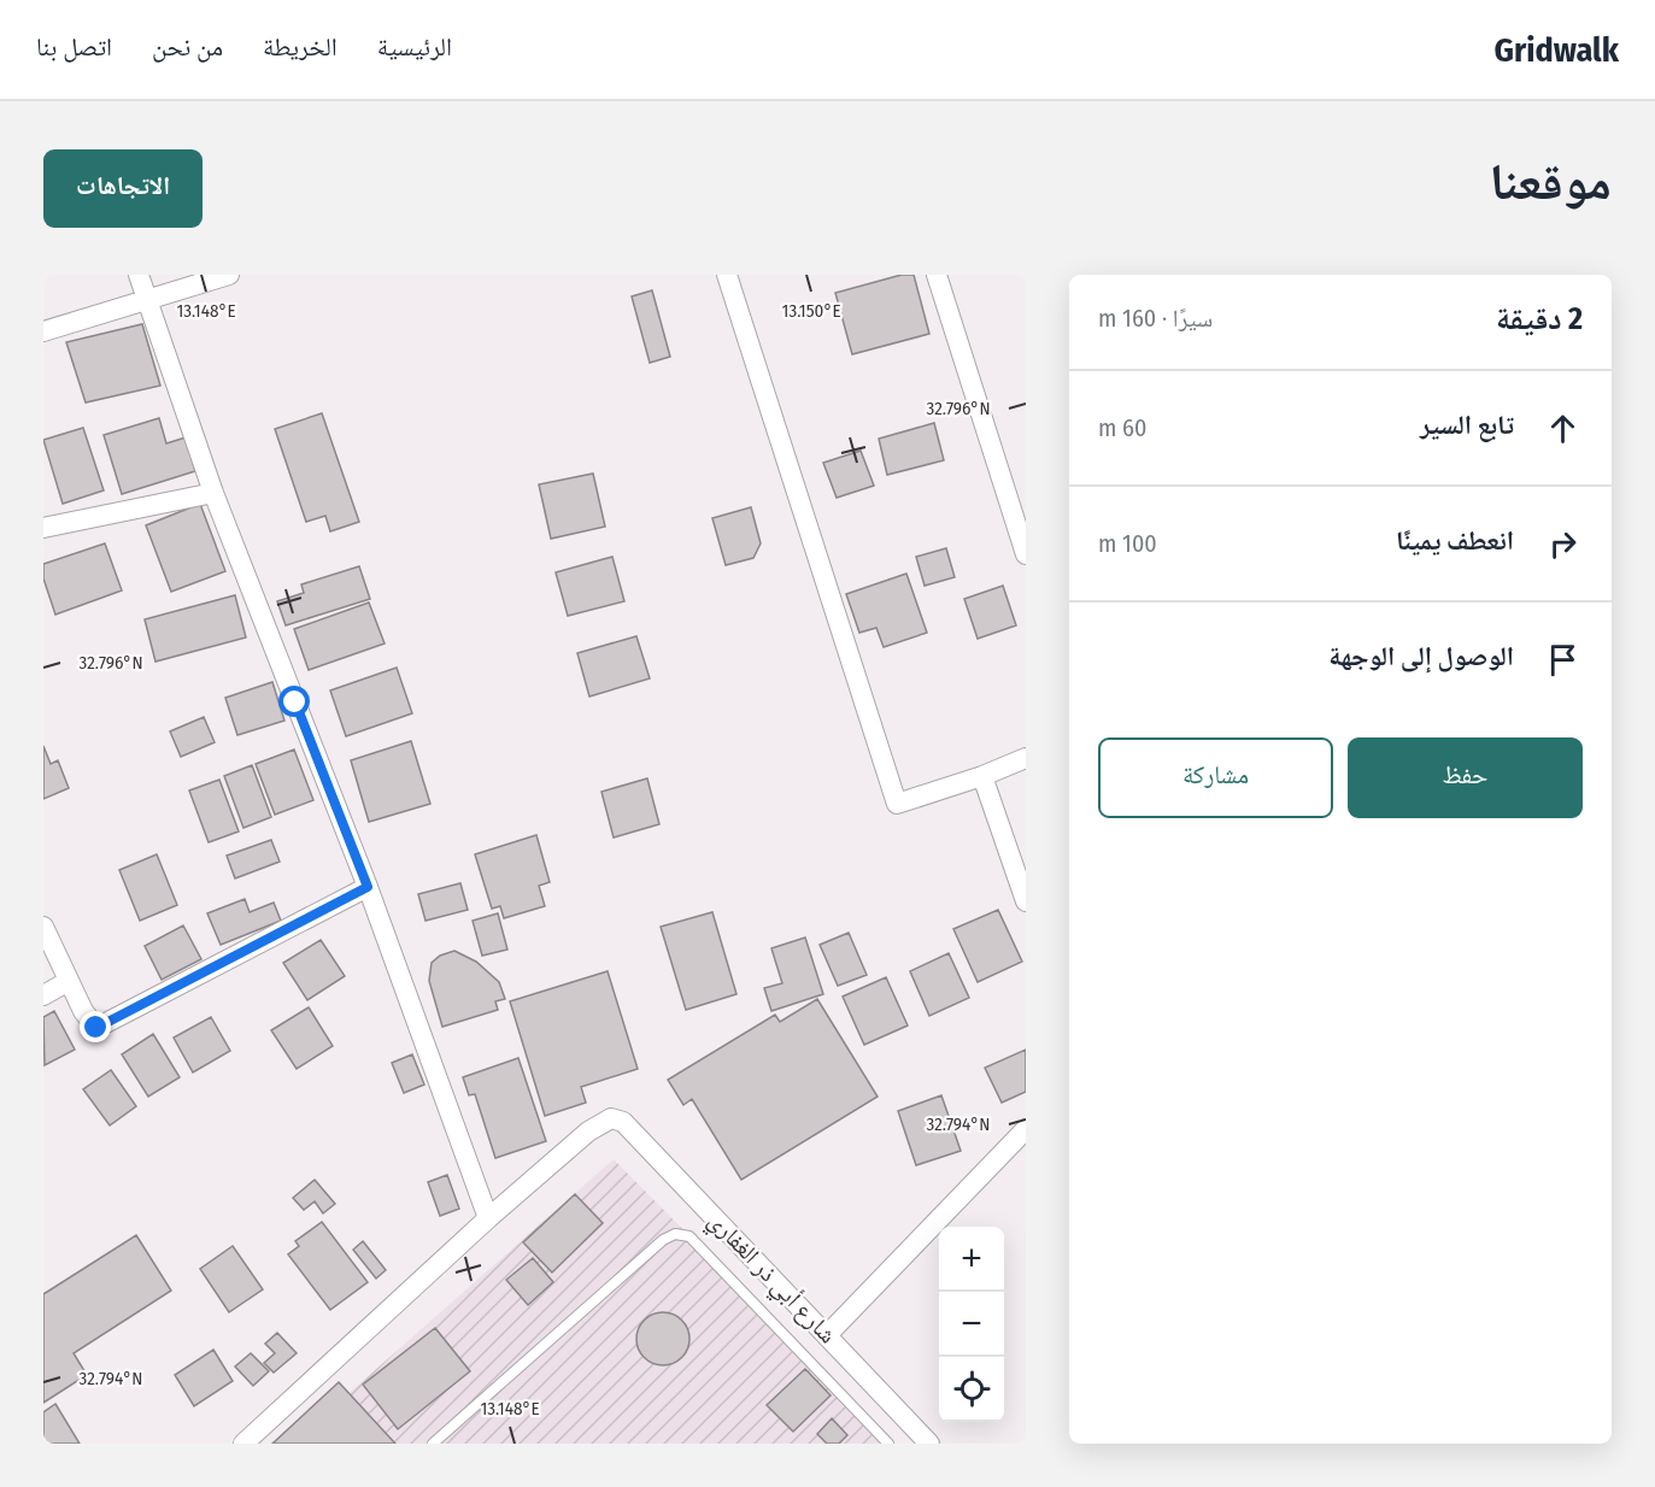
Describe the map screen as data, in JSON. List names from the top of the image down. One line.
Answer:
{"streets":{"street":["شارع أبي ذر الغفاري"]},"page":{"header":"Gridwalk","nav":["الرئيسية","الخريطة","من نحن","اتصل بنا"],"title":"موقعنا","buttons":["الاتجاهات",["حفظ","مشاركة"]],"heading":["2 دقيقة","سيرًا · 160 m"],"list":[["تابع السير","60 m"],["انعطف يمينًا","100 m"],"الوصول إلى الوجهة"],"map_buttons":["+","−"]},"coordinates":["13.148°E","13.150°E","32.796°N","32.794°N"]}
